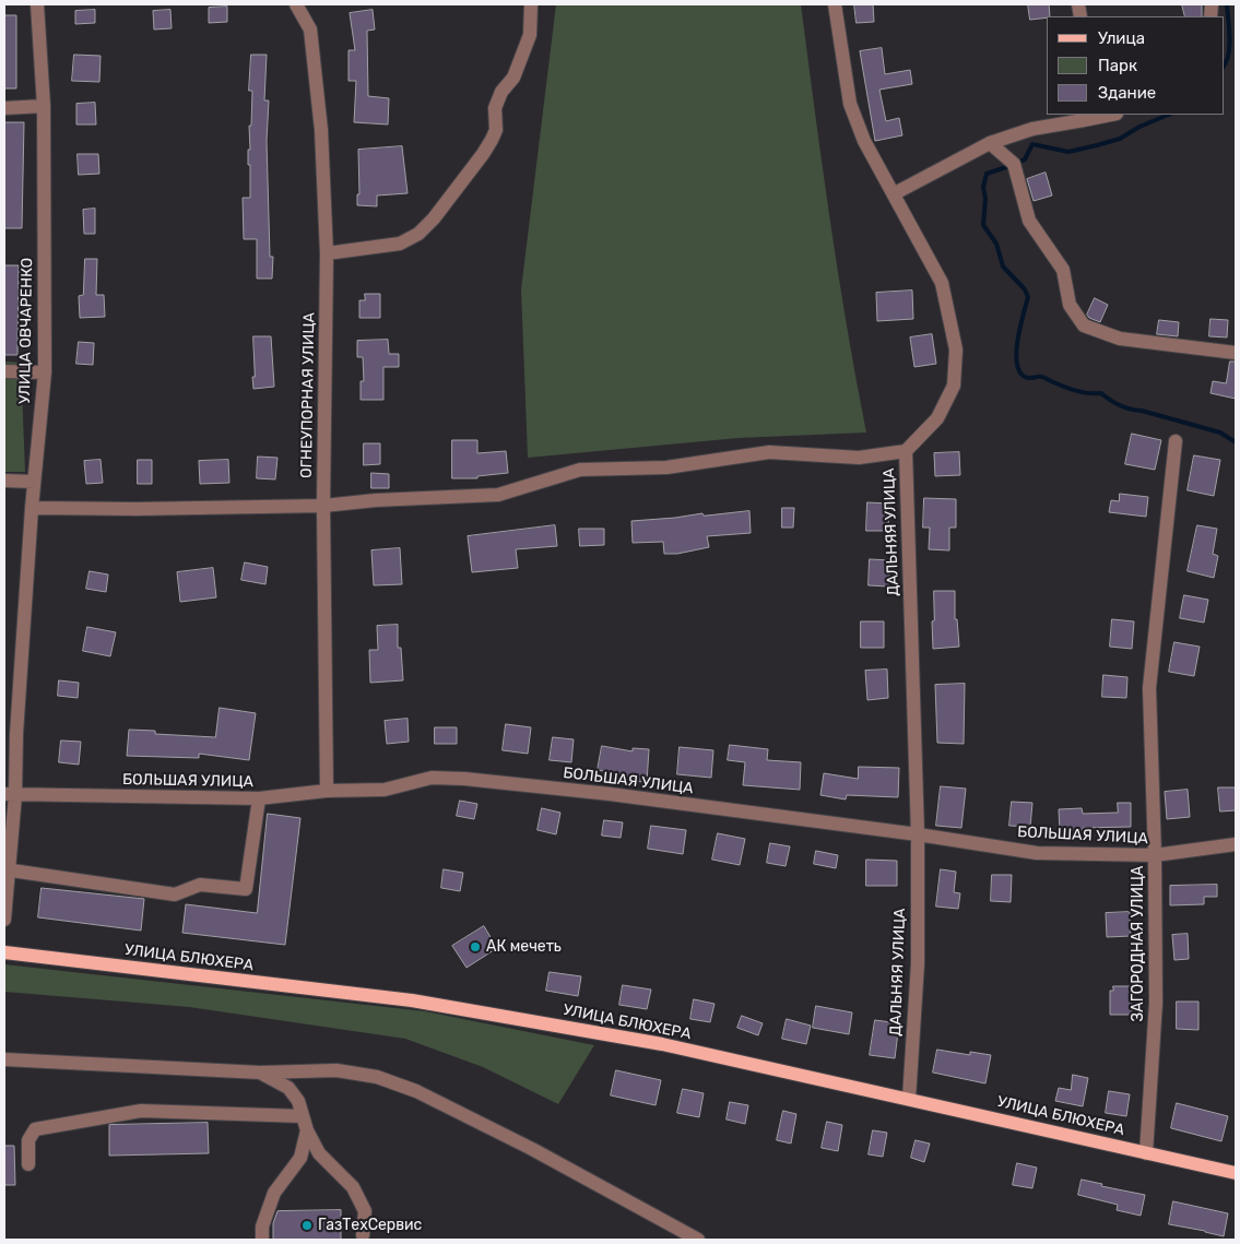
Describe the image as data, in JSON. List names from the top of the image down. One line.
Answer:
{"streets":{"main road":["УЛИЦА БЛЮХЕРА"],"street":["УЛИЦА ОВЧАРЕНКО","ОГНЕУПОРНАЯ УЛИЦА","ДАЛЬНЯЯ УЛИЦА","БОЛЬШАЯ УЛИЦА","ЗАГОРОДНАЯ УЛИЦА"]},"crossings":[["УЛИЦА ОВЧАРЕНКО","БОЛЬШАЯ УЛИЦА"],["ОГНЕУПОРНАЯ УЛИЦА","БОЛЬШАЯ УЛИЦА"],["ДАЛЬНЯЯ УЛИЦА","БОЛЬШАЯ УЛИЦА"],["ДАЛЬНЯЯ УЛИЦА","УЛИЦА БЛЮХЕРА"],["БОЛЬШАЯ УЛИЦА","ЗАГОРОДНАЯ УЛИЦА"],["ЗАГОРОДНАЯ УЛИЦА","УЛИЦА БЛЮХЕРА"]],"places":["АК мечеть","ГазТехСервис"],"legend":["Улица","Парк","Здание"]}
